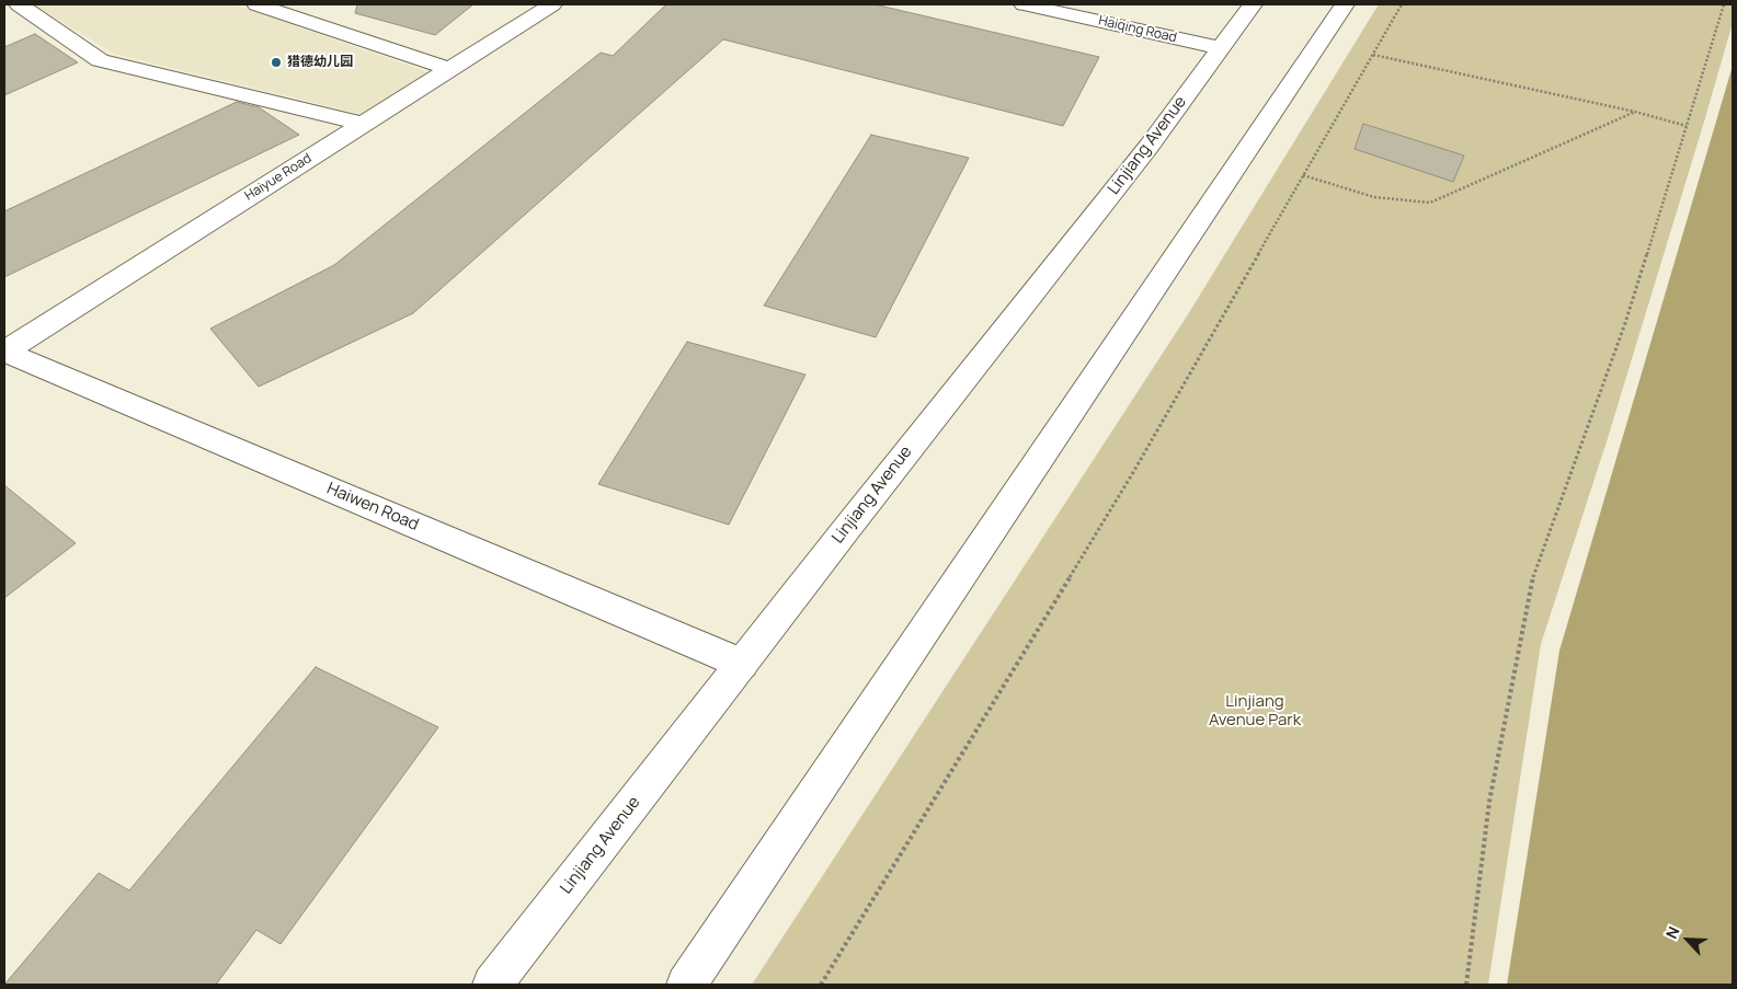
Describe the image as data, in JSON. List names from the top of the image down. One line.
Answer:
{"streets":{"main road":["Haiqing Road","Linjiang Avenue","Haiyue Road","Haiwen Road"]},"crossings":[["Haiqing Road","Linjiang Avenue"],["Linjiang Avenue","Haiwen Road"],["Haiyue Road","Haiwen Road"]],"parks":["Linjiang Avenue Park"],"places":["猎德幼儿园"],"north":"top left"}
